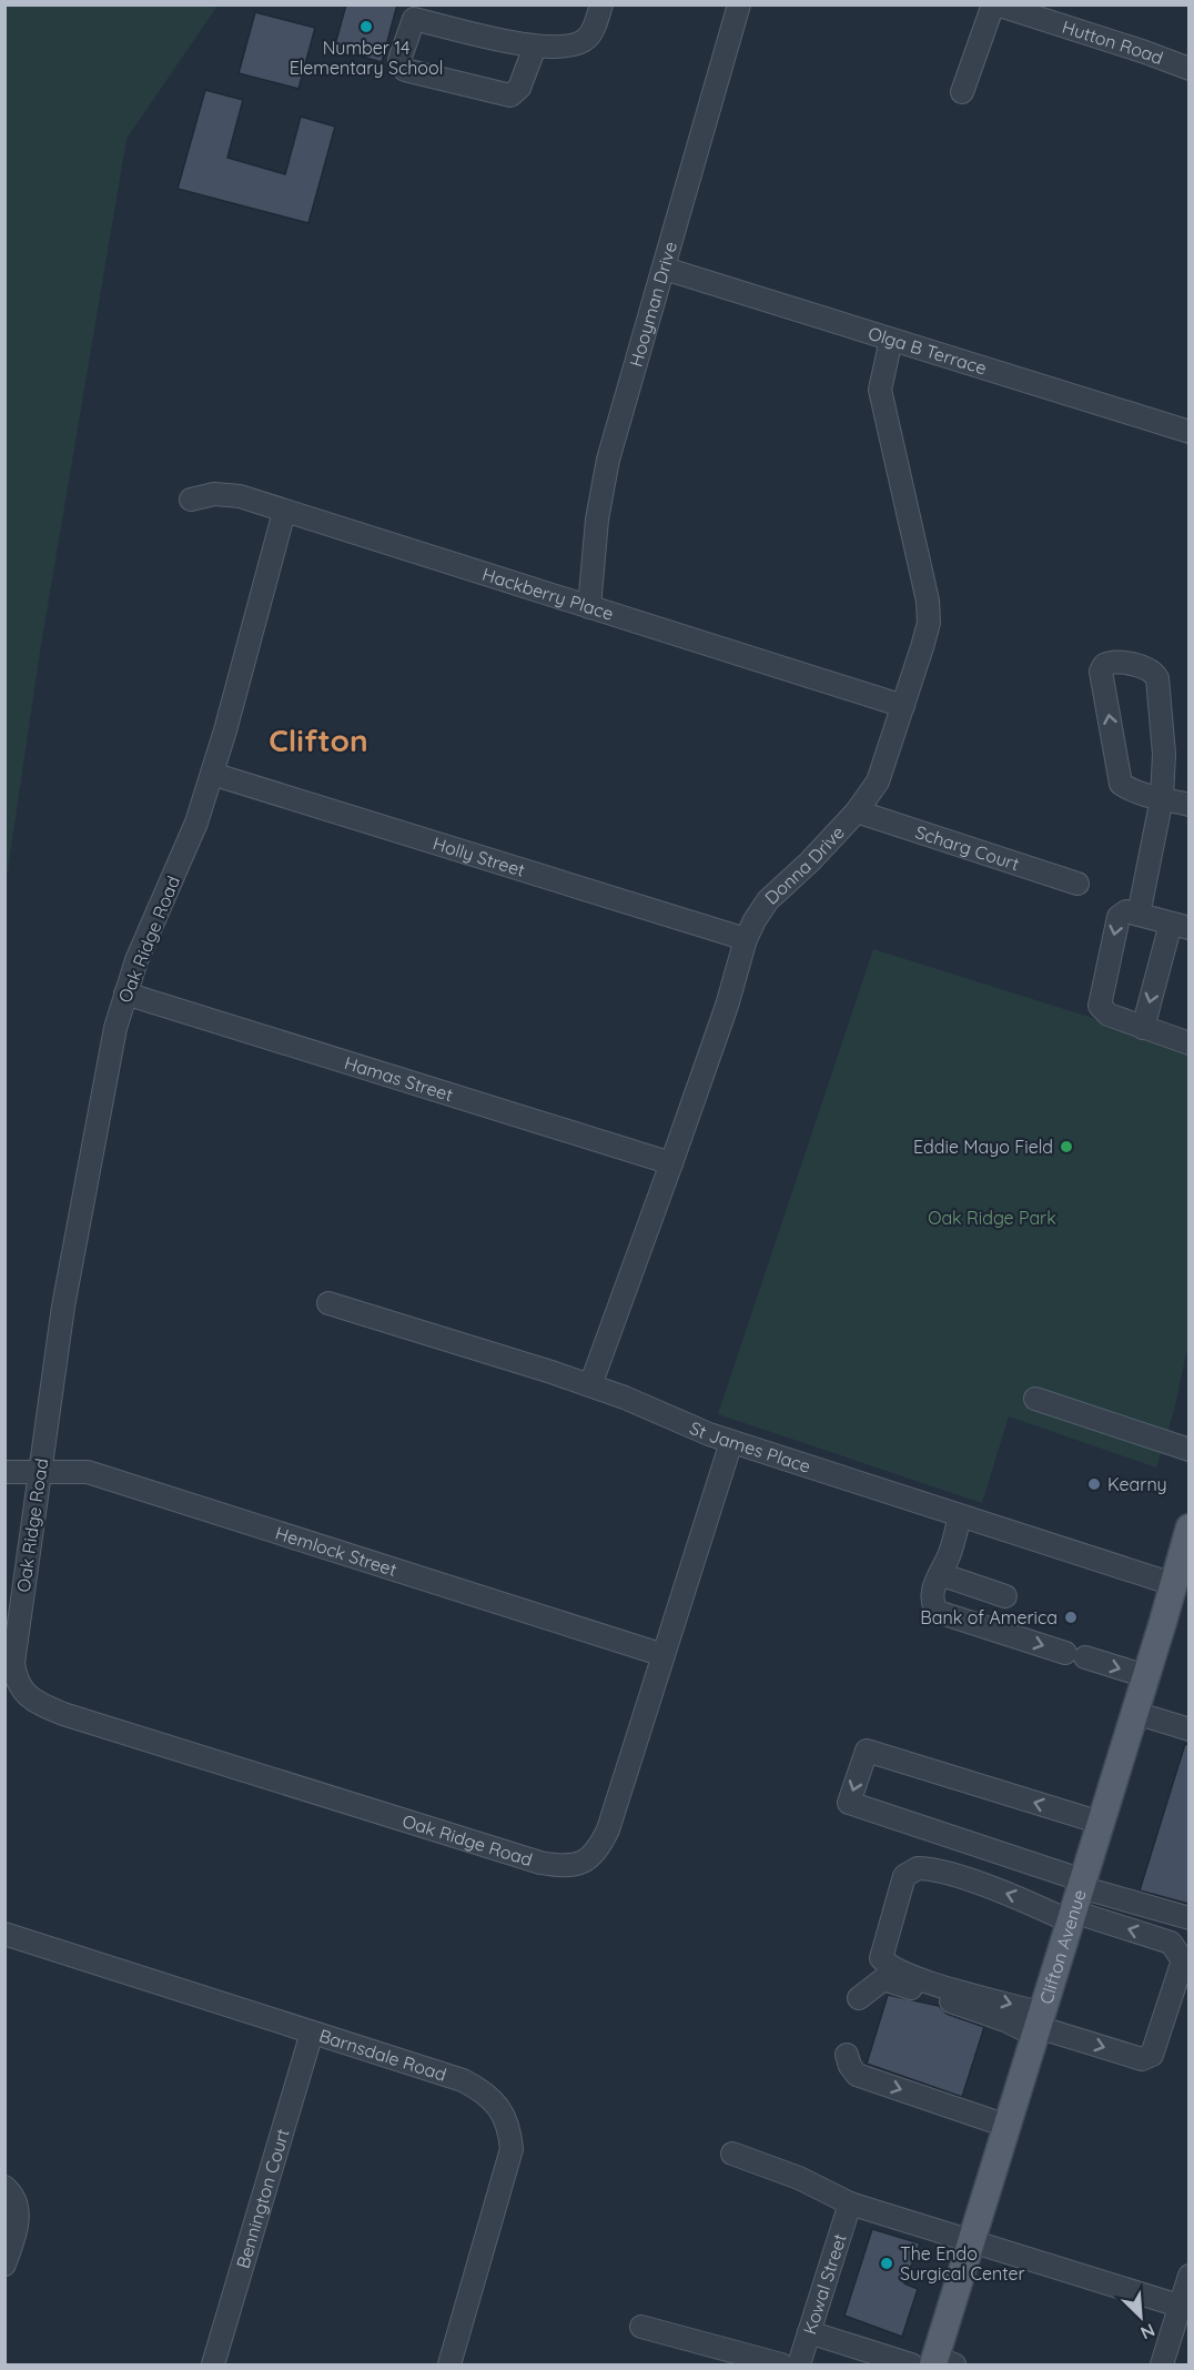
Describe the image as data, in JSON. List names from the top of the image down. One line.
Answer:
{"streets":{"main road":["Clifton Avenue"],"street":["Hutton Road","Hooyman Drive","Olga B Terrace","Hackberry Place","Scharg Court","Holly Street","Donna Drive","Oak Ridge Road","Hamas Street","St James Place","Hemlock Street","Barnsdale Road","Bennington Court","Kowal Street"]},"crossings":[["Hooyman Drive","Olga B Terrace"],["Hooyman Drive","Hackberry Place"],["Olga B Terrace","Donna Drive"],["Hackberry Place","Donna Drive"],["Hackberry Place","Oak Ridge Road"],["Scharg Court","Donna Drive"],["Holly Street","Donna Drive"],["Holly Street","Oak Ridge Road"],["Donna Drive","Hamas Street"],["Donna Drive","St James Place"],["Oak Ridge Road","Hamas Street"],["Oak Ridge Road","St James Place"],["Oak Ridge Road","Hemlock Street"],["St James Place","Clifton Avenue"],["Barnsdale Road","Bennington Court"]],"districts":["Clifton"],"parks":["Oak Ridge Park"],"places":["Number 14 Elementary School","Eddie Mayo Field","Kearny","Bank of America","The Endo Surgical Center"],"north":"bottom right"}
